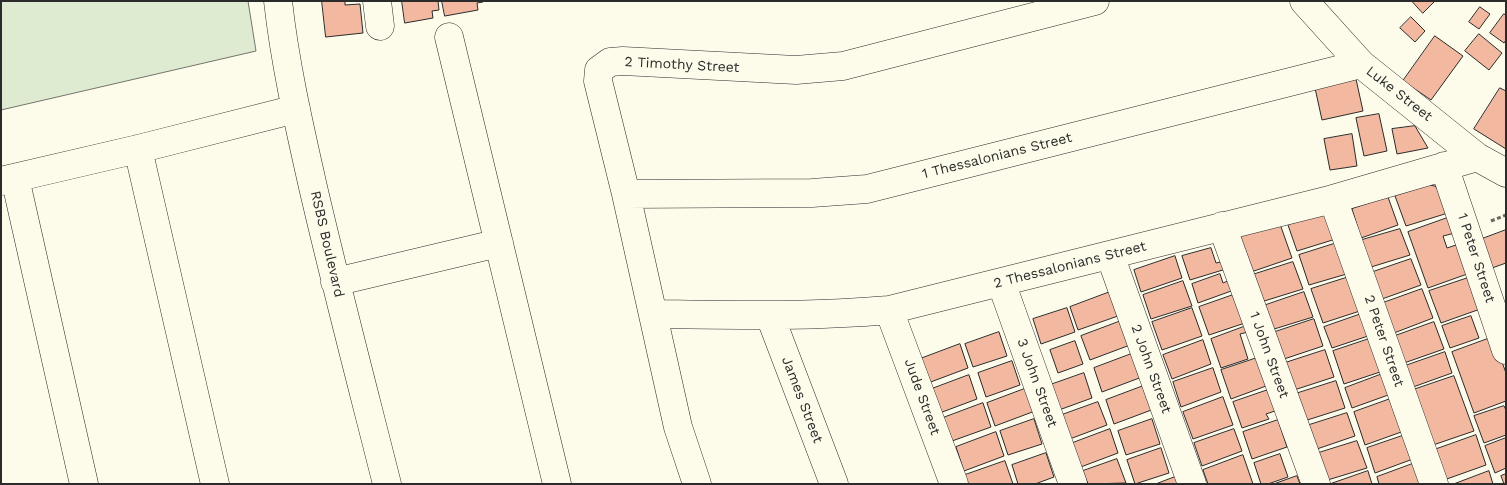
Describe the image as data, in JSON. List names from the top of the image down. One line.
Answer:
{"streets":{"street":["2 Timothy Street","Luke Street","1 Thessalonians Street","RSBS Boulevard","1 Peter Street","2 Thessalonians Street","2 Peter Street","1 John Street","2 John Street","3 John Street","Jude Street","James Street"]},"crossings":[["2 Timothy Street","1 Thessalonians Street"],["2 Timothy Street","2 Thessalonians Street"],["Luke Street","1 Thessalonians Street"],["Luke Street","2 Thessalonians Street"],["1 Peter Street","2 Thessalonians Street"],["2 Thessalonians Street","2 Peter Street"],["2 Thessalonians Street","1 John Street"],["2 Thessalonians Street","2 John Street"],["2 Thessalonians Street","3 John Street"],["2 Thessalonians Street","Jude Street"],["2 Thessalonians Street","James Street"]]}
